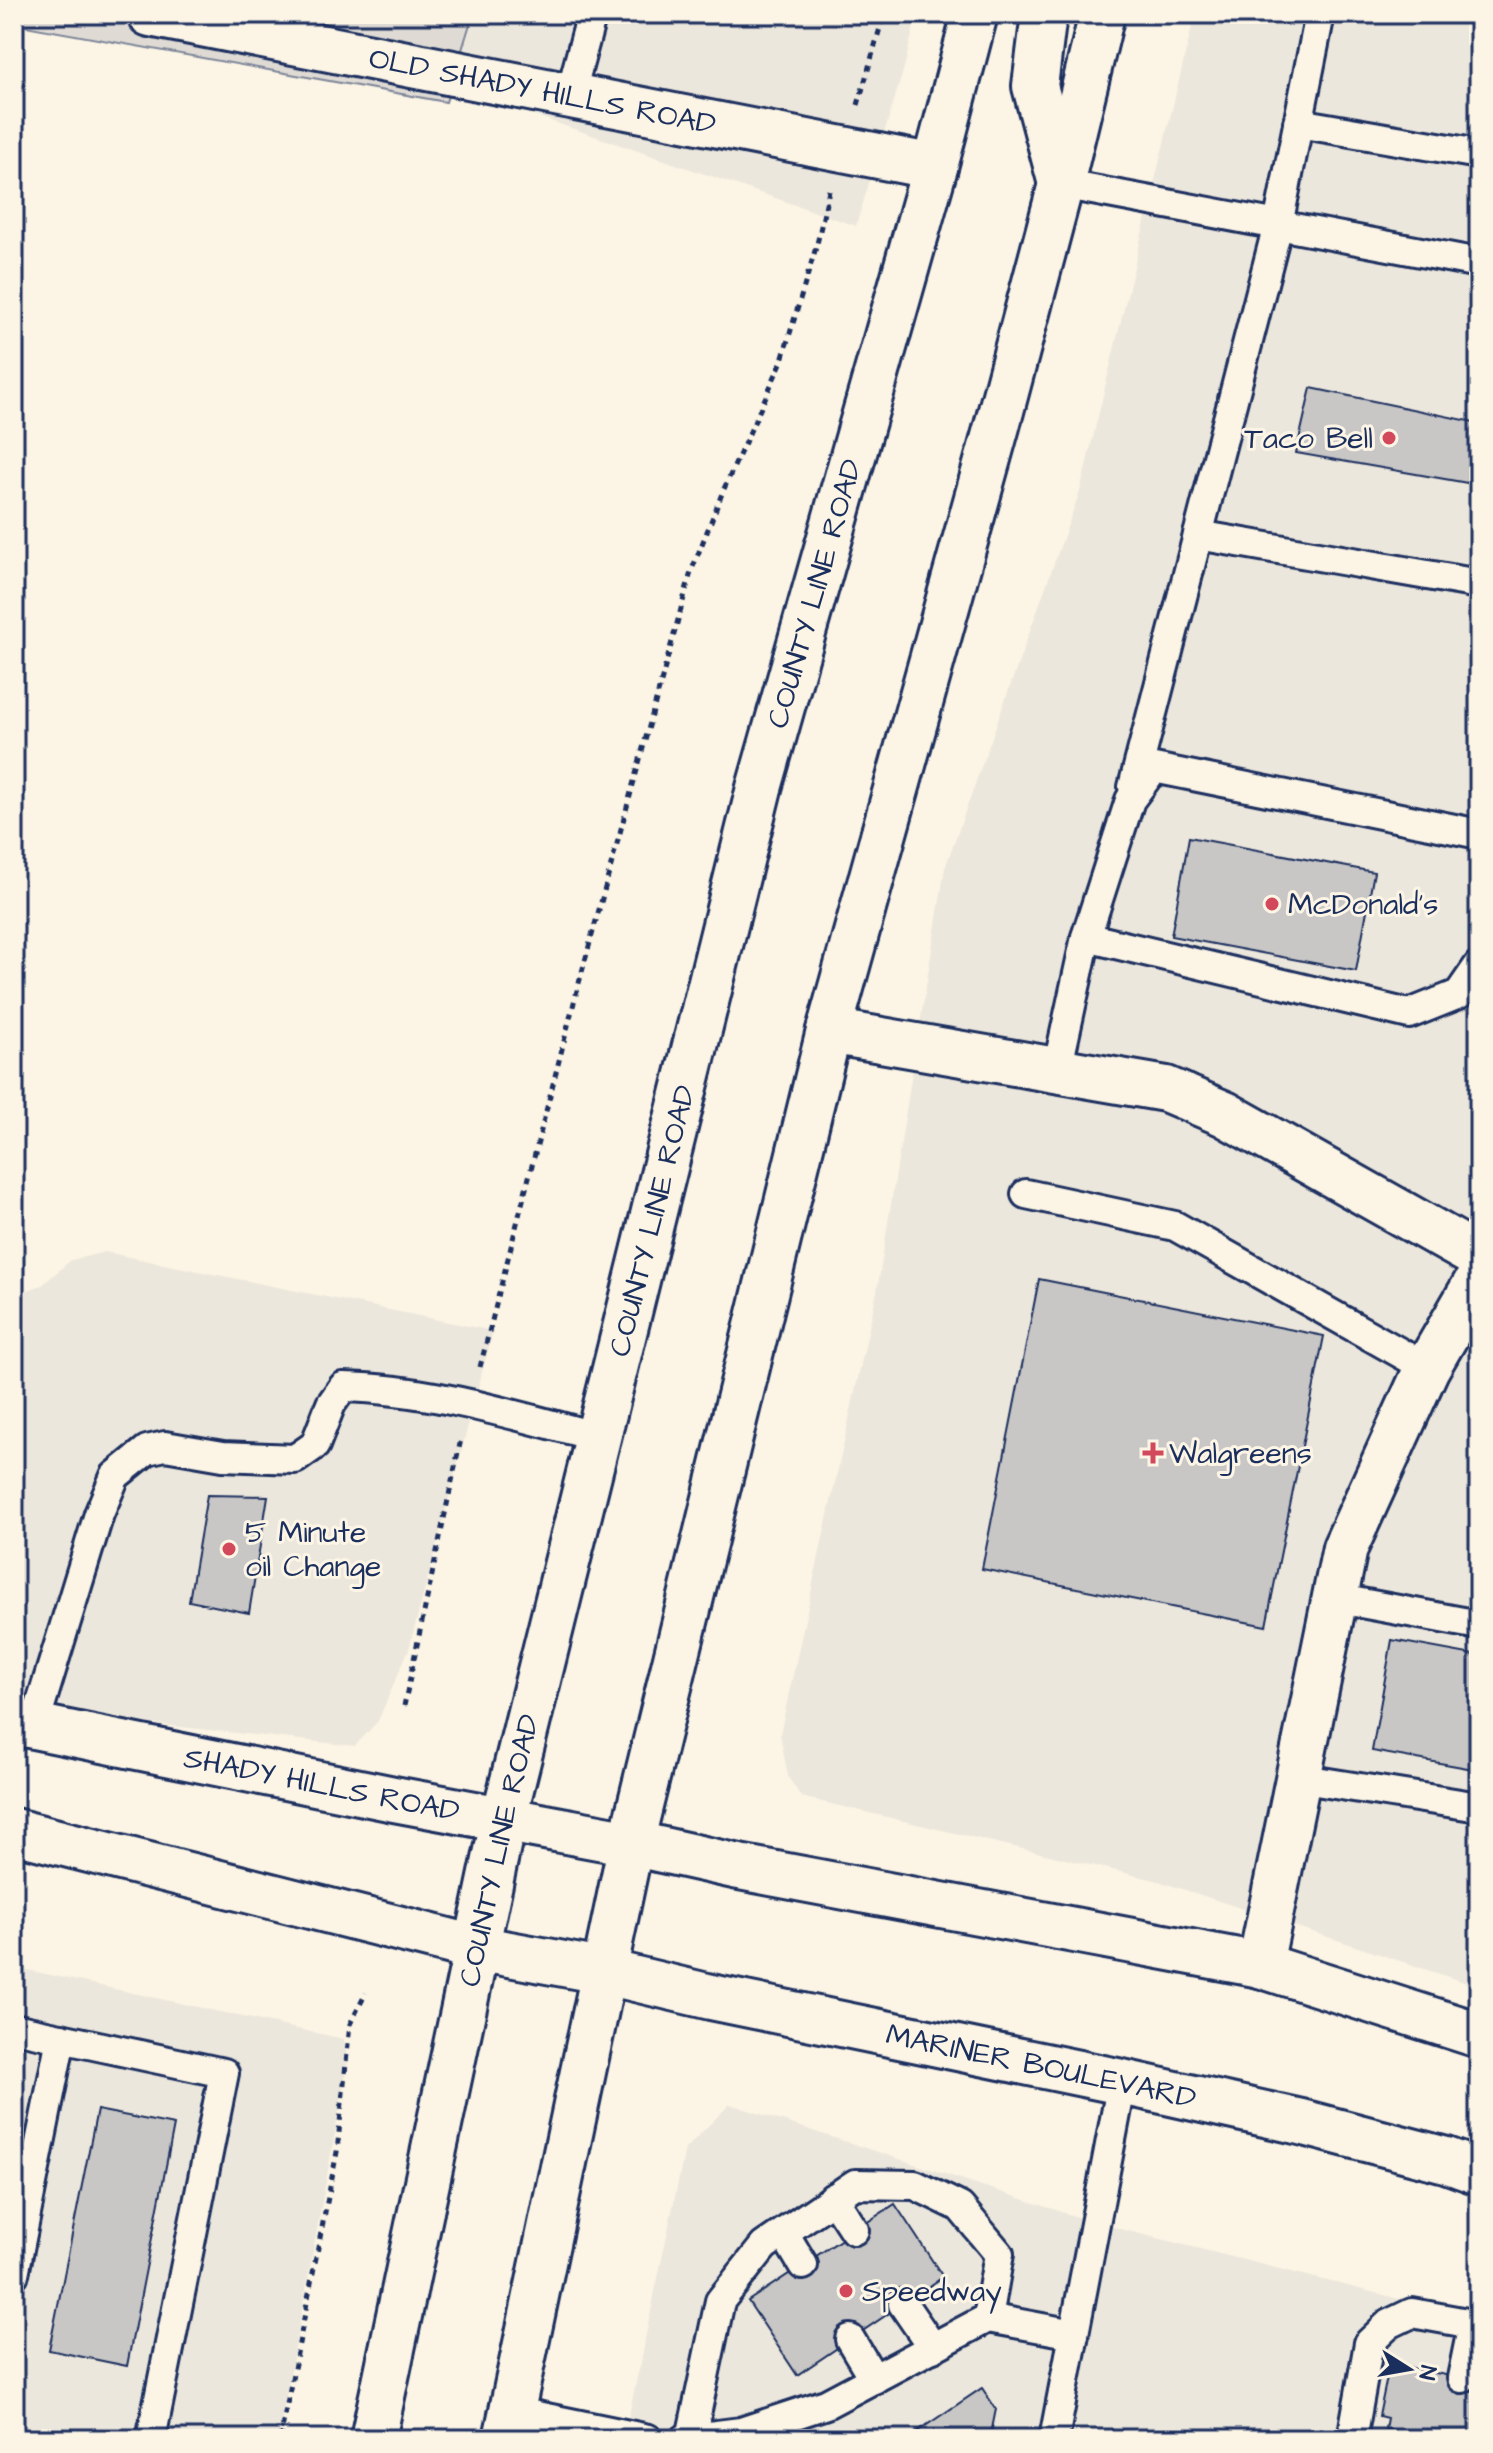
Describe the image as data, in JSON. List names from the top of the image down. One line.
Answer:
{"streets":{"main road":["OLD SHADY HILLS ROAD","COUNTY LINE ROAD","SHADY HILLS ROAD","MARINER BOULEVARD"]},"crossings":[["OLD SHADY HILLS ROAD","COUNTY LINE ROAD"],["COUNTY LINE ROAD","SHADY HILLS ROAD"]],"places":{"other":["Taco Bell","McDonald's","5 Minute oil Change","Speedway"],"health":["Walgreens"]},"north":"right"}
